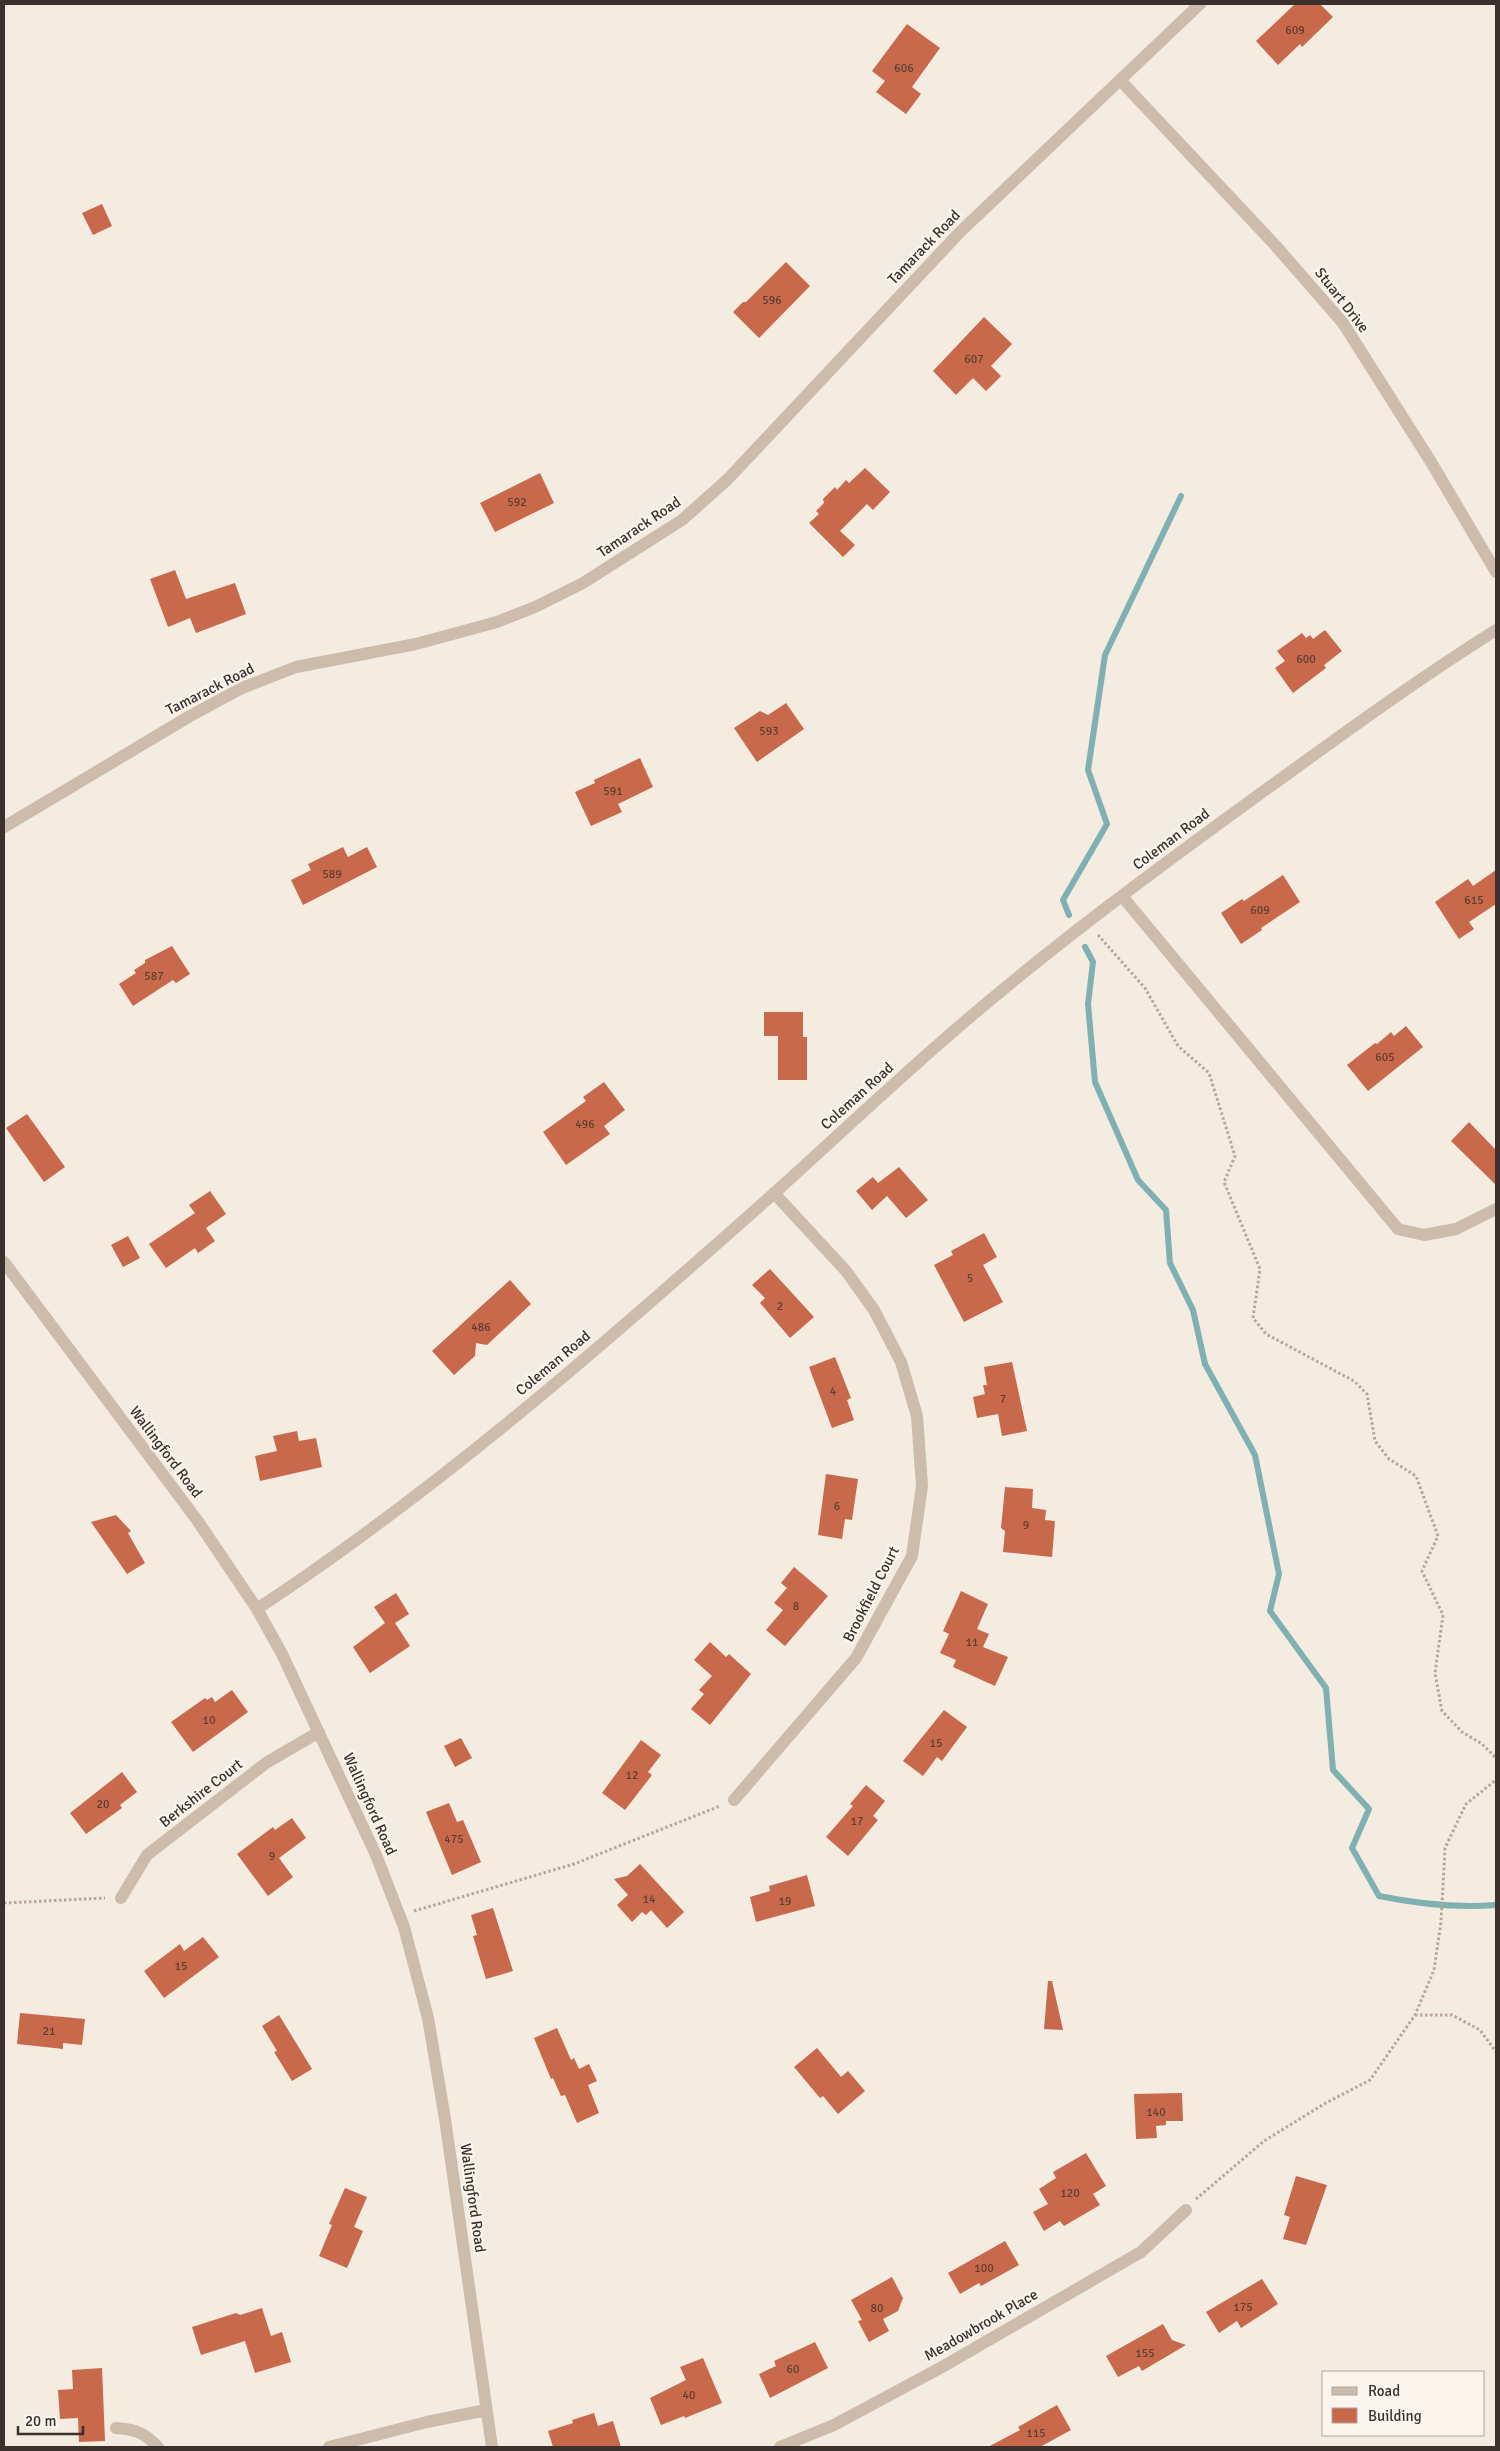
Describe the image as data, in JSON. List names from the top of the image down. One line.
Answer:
{"streets":{"street":["Tamarack Road","Stuart Drive","Coleman Road","Wallingford Road","Brookfield Court","Berkshire Court","Meadowbrook Place"]},"crossings":[["Tamarack Road","Stuart Drive"],["Coleman Road","Wallingford Road"],["Coleman Road","Brookfield Court"],["Wallingford Road","Berkshire Court"]],"house_numbers":["609","606","596","607","592","600","593","591","589","615","609","587","605","496","5","2","486","4","7","6","9","8","11","10","15","12","20","17","475","9","14","19","15","21","140","120","100","175","80","155","60","40","115"],"legend":["Road","Building"],"scale_bar":"20 m"}
